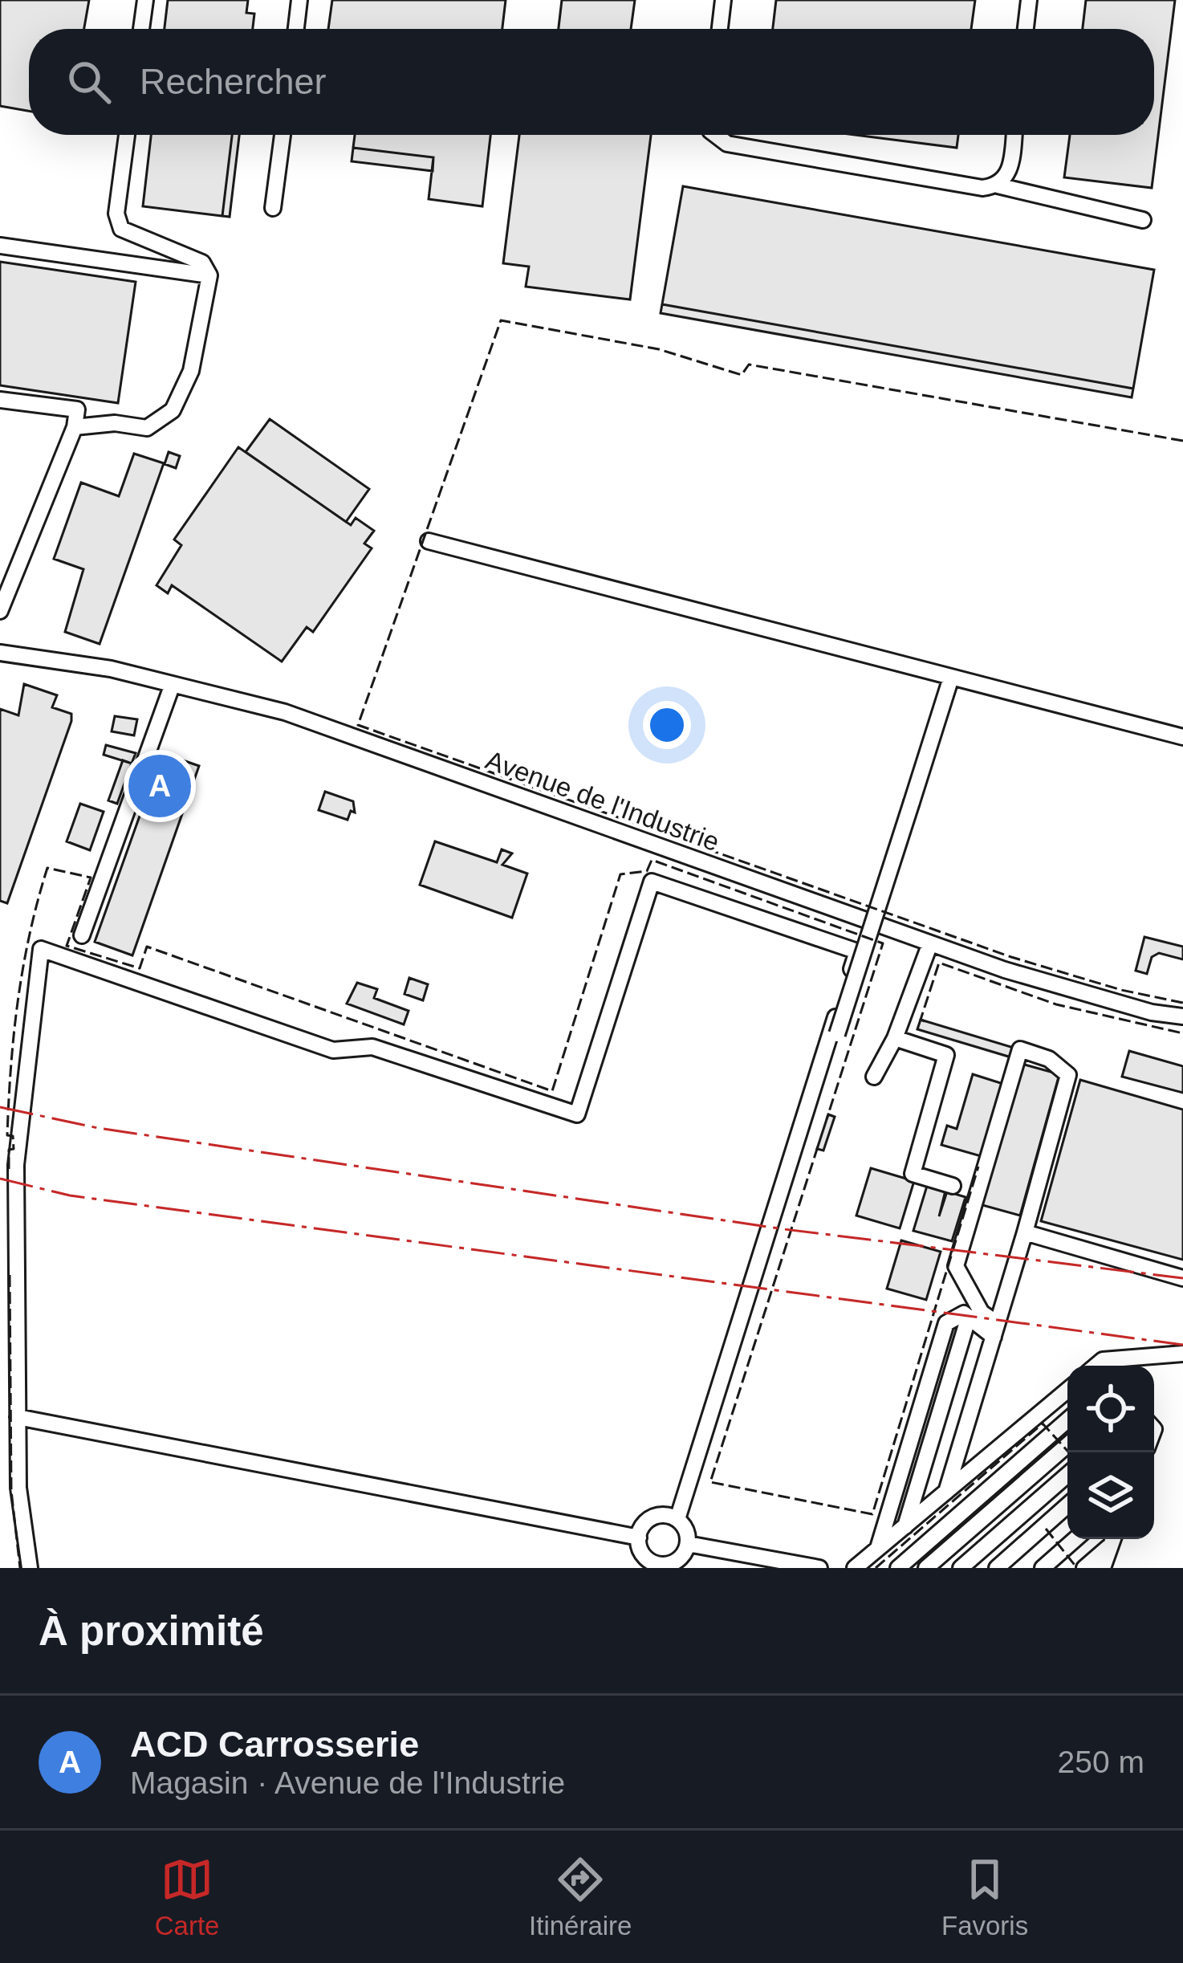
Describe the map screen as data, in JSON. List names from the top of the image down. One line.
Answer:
{"streets":{"street":["Avenue de l'Industrie"]},"page":{"search":"Rechercher","pins":"A","heading":"À proximité","list":[{"mark":"A","name":"ACD Carrosserie","note":"Magasin · Avenue de l'Industrie","value":"250 m"}],"nav":["Carte","Itinéraire","Favoris"]}}
